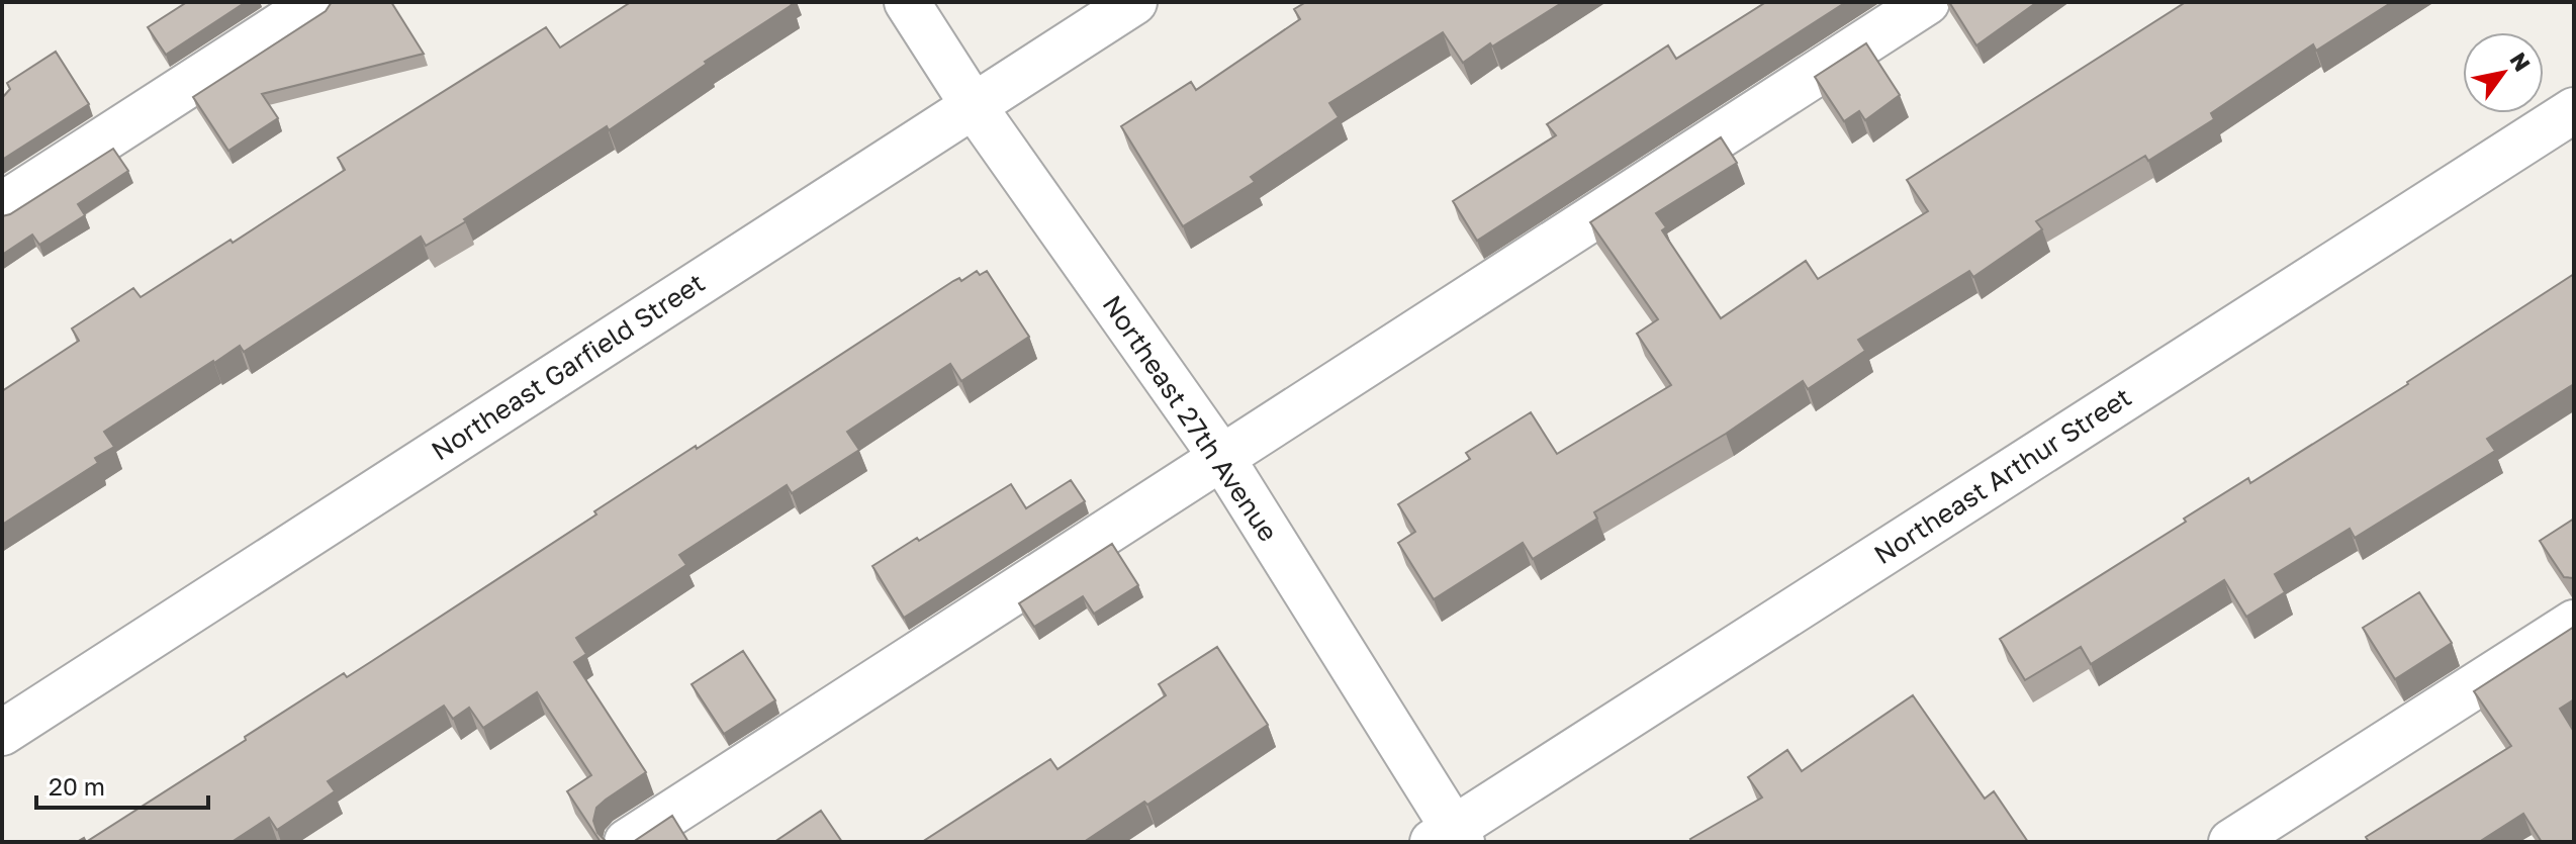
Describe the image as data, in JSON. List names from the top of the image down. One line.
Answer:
{"streets":{"street":["Northeast Garfield Street","Northeast 27th Avenue","Northeast Arthur Street"]},"crossings":[["Northeast Garfield Street","Northeast 27th Avenue"],["Northeast 27th Avenue","Northeast Arthur Street"]],"scale_bar":"20 m","north":"top right"}
